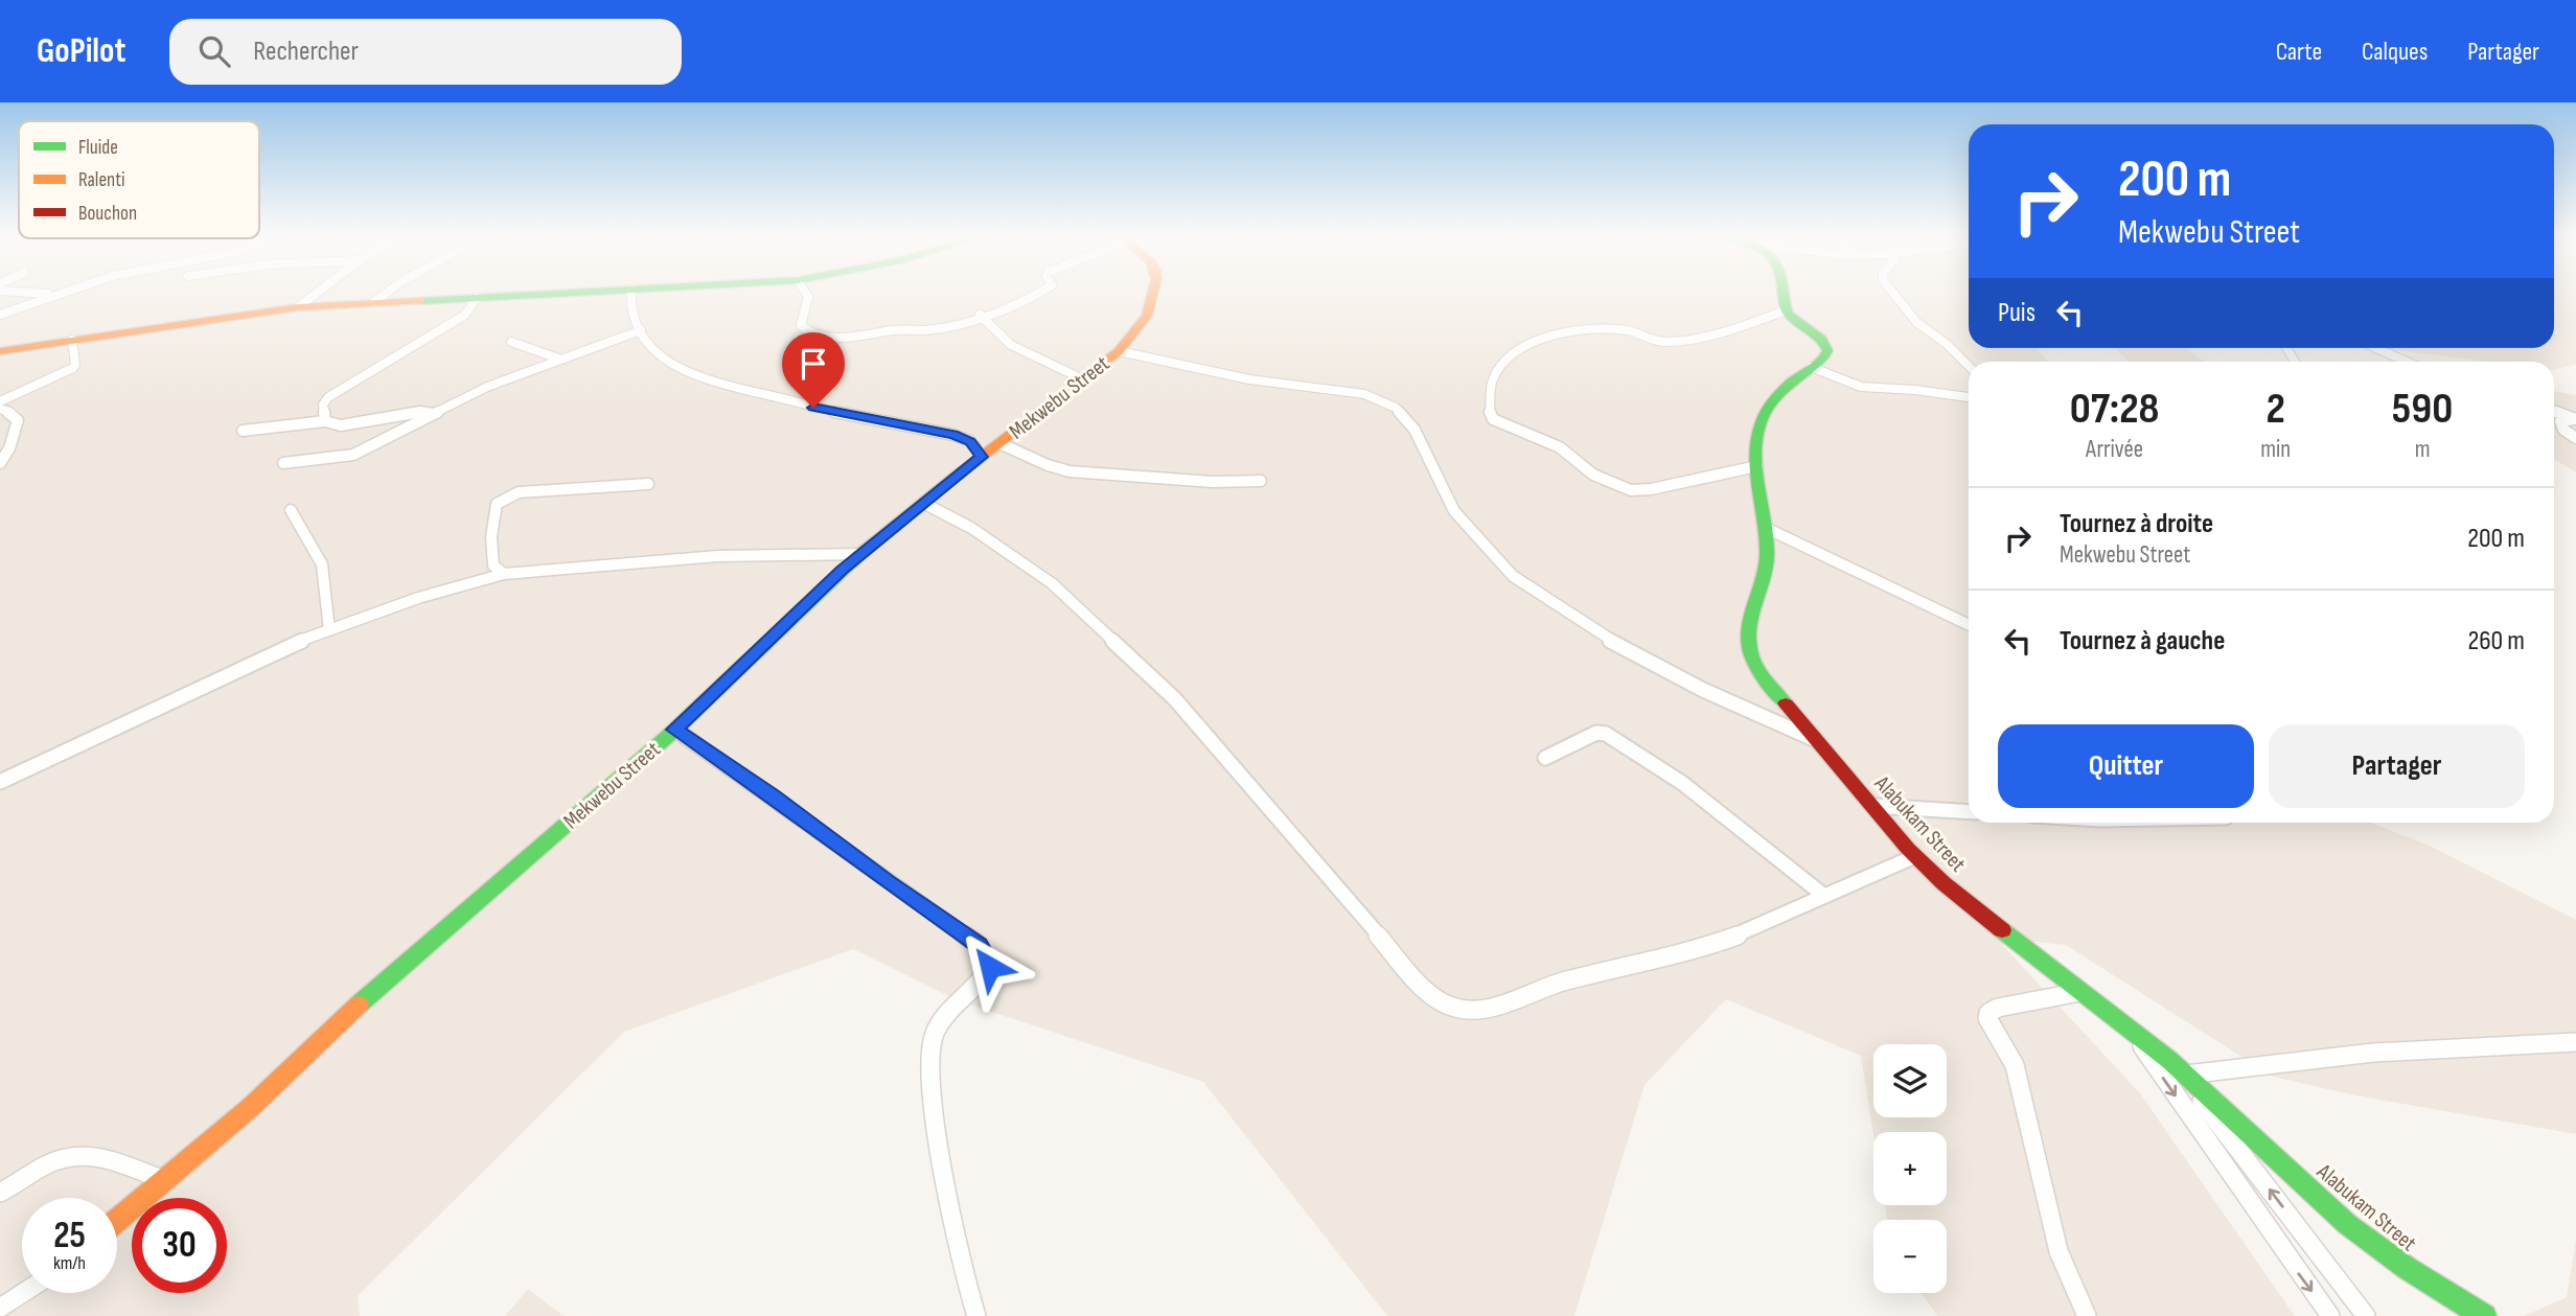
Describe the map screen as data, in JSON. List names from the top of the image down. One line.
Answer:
{"streets":{"main road":["Mekwebu Street","Alabukam Street"]},"legend":["Fluide","Ralenti","Bouchon"],"page":{"header":"GoPilot","search":"Rechercher","nav":["Carte","Calques","Partager"],"turn":["200 m","Mekwebu Street"],"then":"Puis","eta":["07:28","Arrivée","2","min","590","m"],"list":[{"name":"Tournez à droite","note":"Mekwebu Street","value":"200 m"},{"name":"Tournez à gauche","value":"260 m"}],"buttons":["Quitter","Partager"],"map_buttons":["+","−"],"speed":"25 km/h","limit":"30"}}
